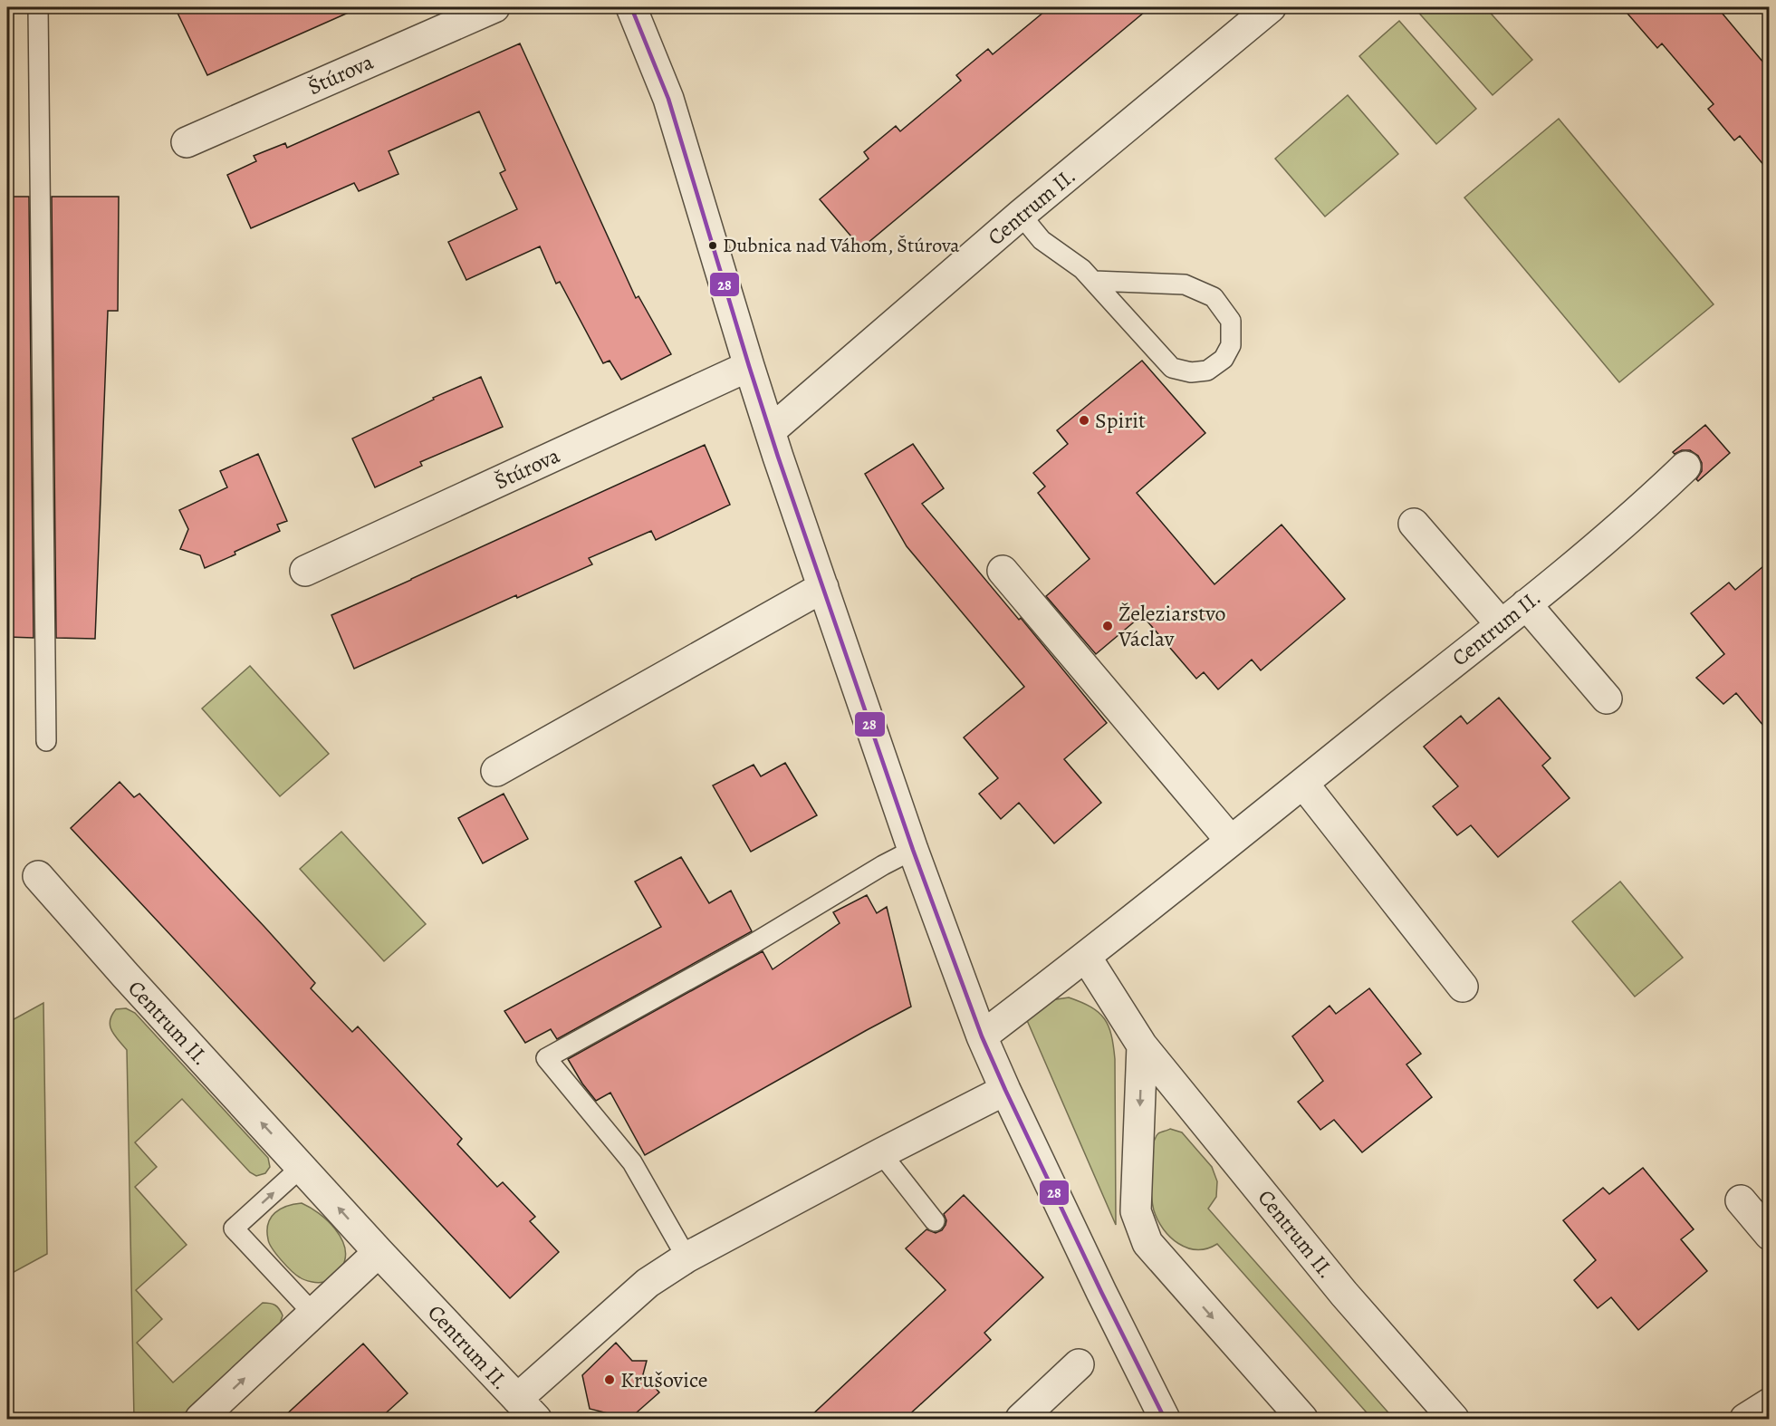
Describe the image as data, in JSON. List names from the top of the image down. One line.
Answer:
{"streets":{"street":["Štúrova","Centrum II."]},"places":["Dubnica nad Váhom, Štúrova","Spirit","Železiarstvo Václav","Krušovice"],"lines":["transit line 28"]}
